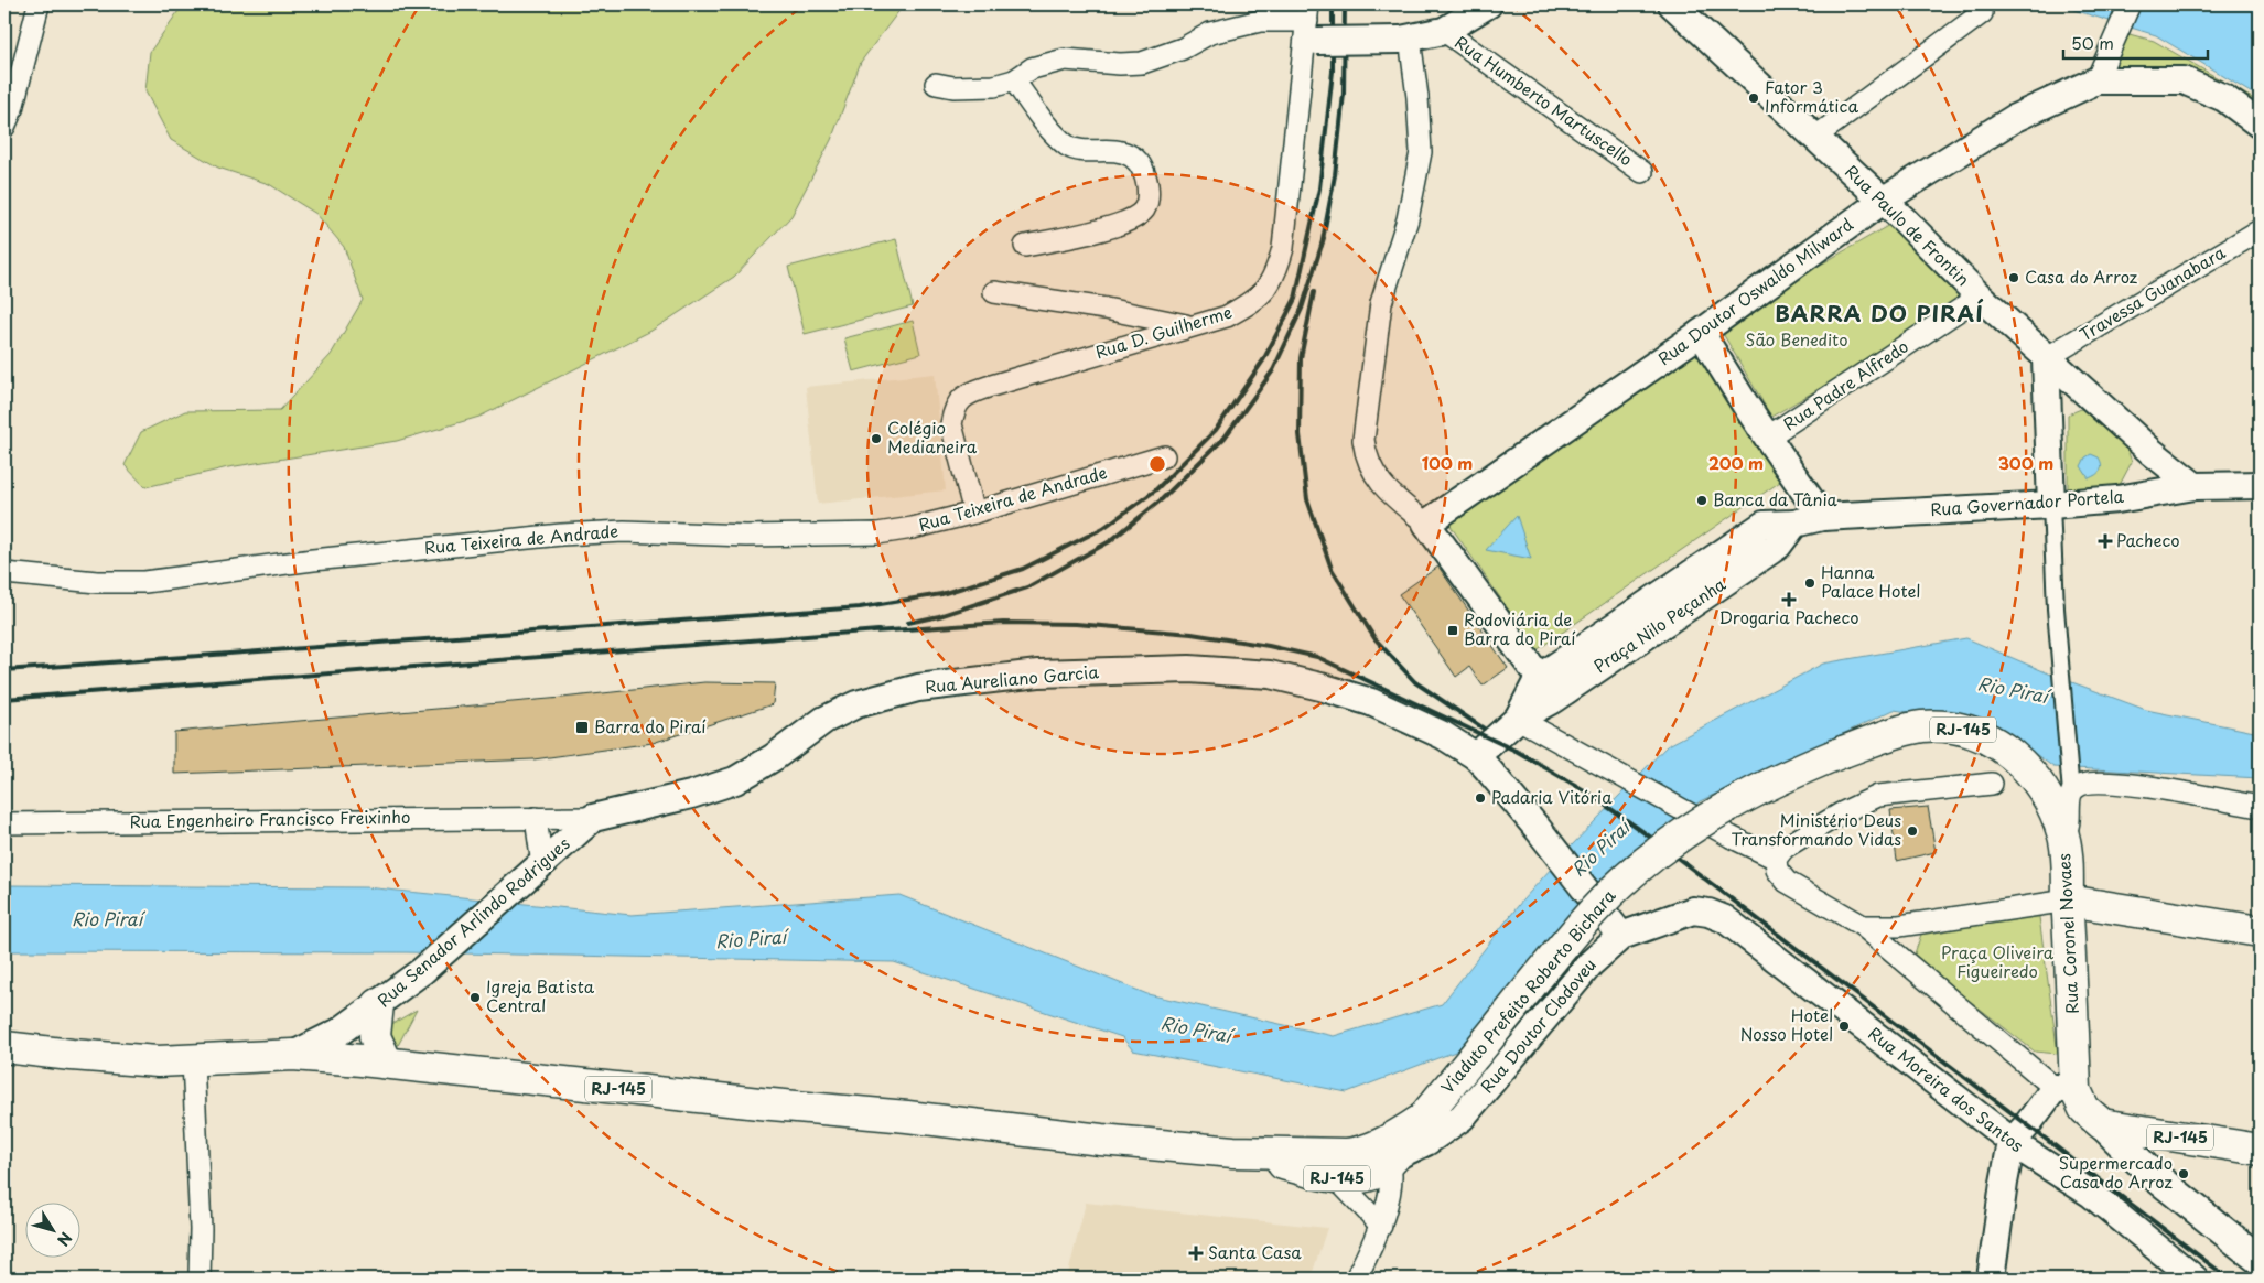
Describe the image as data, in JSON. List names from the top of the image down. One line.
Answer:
{"streets":{"main road":["RJ-145","Rua Coronel Novaes","Viaduto Prefeito Roberto Bichara"],"street":["Rua Humberto Martuscello","Rua Paulo de Frontin","Rua Doutor Oswaldo Milward","Travessa Guanabara","Rua D. Guilherme","Rua Padre Alfredo","Rua Teixeira de Andrade","Rua Governador Portela","Praça Nilo Peçanha","Rua Aureliano Garcia","Rua Engenheiro Francisco Freixinho","Rua Senador Arlindo Rodrigues","Rua Doutor Clodoveu","Rua Moreira dos Santos"]},"crossings":[["Rua Paulo de Frontin","Rua Doutor Oswaldo Milward"],["Rua Paulo de Frontin","Travessa Guanabara"],["Rua Paulo de Frontin","Rua Padre Alfredo"],["Rua Paulo de Frontin","Rua Governador Portela"],["Rua D. Guilherme","Rua Teixeira de Andrade"],["Rua Governador Portela","Praça Nilo Peçanha"],["Praça Nilo Peçanha","Rua Aureliano Garcia"],["Rua Aureliano Garcia","Rua Engenheiro Francisco Freixinho"],["Rua Aureliano Garcia","Rua Senador Arlindo Rodrigues"],["Rua Aureliano Garcia","Rua Doutor Clodoveu"],["RJ-145","Rua Senador Arlindo Rodrigues"],["RJ-145","Viaduto Prefeito Roberto Bichara"],["RJ-145","Rua Doutor Clodoveu"],["Rua Engenheiro Francisco Freixinho","Rua Senador Arlindo Rodrigues"],["Rua Coronel Novaes","Viaduto Prefeito Roberto Bichara"],["Viaduto Prefeito Roberto Bichara","Rua Doutor Clodoveu"],["Rua Doutor Clodoveu","Rua Moreira dos Santos"]],"districts":["BARRA DO PIRAÍ"],"water":["Rio Piraí"],"parks":["São Benedito","Praça Oliveira Figueiredo"],"places":{"other":["Fator 3 Informática","Casa do Arroz","Colégio Medianeira","Banca da Tânia","Hanna Palace Hotel","Padaria Vitória","Ministério Deus Transformando Vidas","Igreja Batista Central","Hotel Nosso Hotel","Supermercado Casa do Arroz"],"health":["Pacheco","Drogaria Pacheco","Santa Casa"],"transit":["Rodoviária de Barra do Piraí","Barra do Piraí"]},"scale_bar":"50 m","north":"bottom right","rings":["100 m","200 m","300 m"]}
